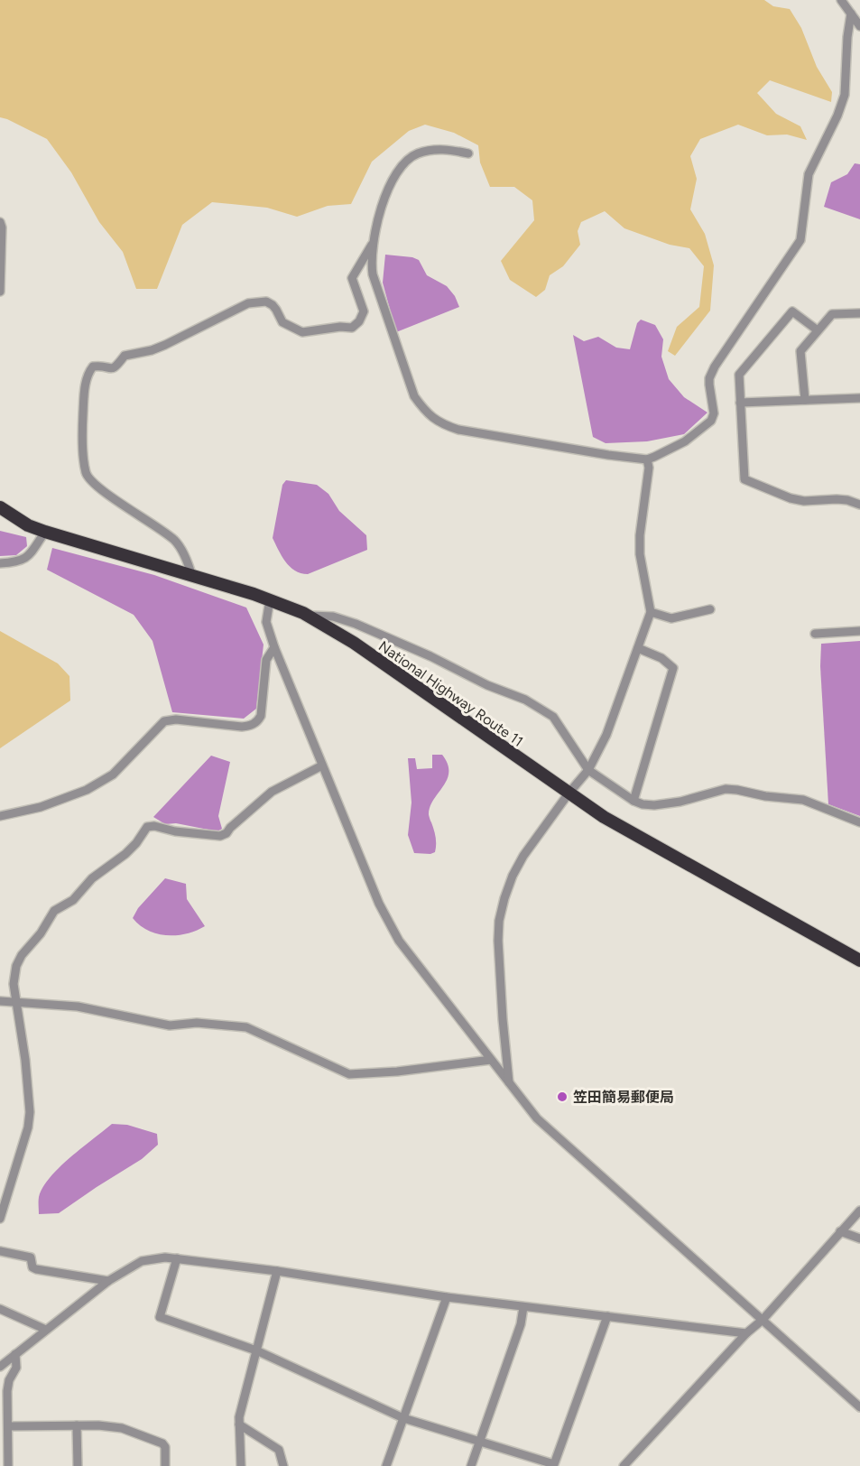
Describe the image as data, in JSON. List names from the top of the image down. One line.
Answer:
{"streets":{"highway":["National Highway Route 11"]},"places":["笠田簡易郵便局"]}
